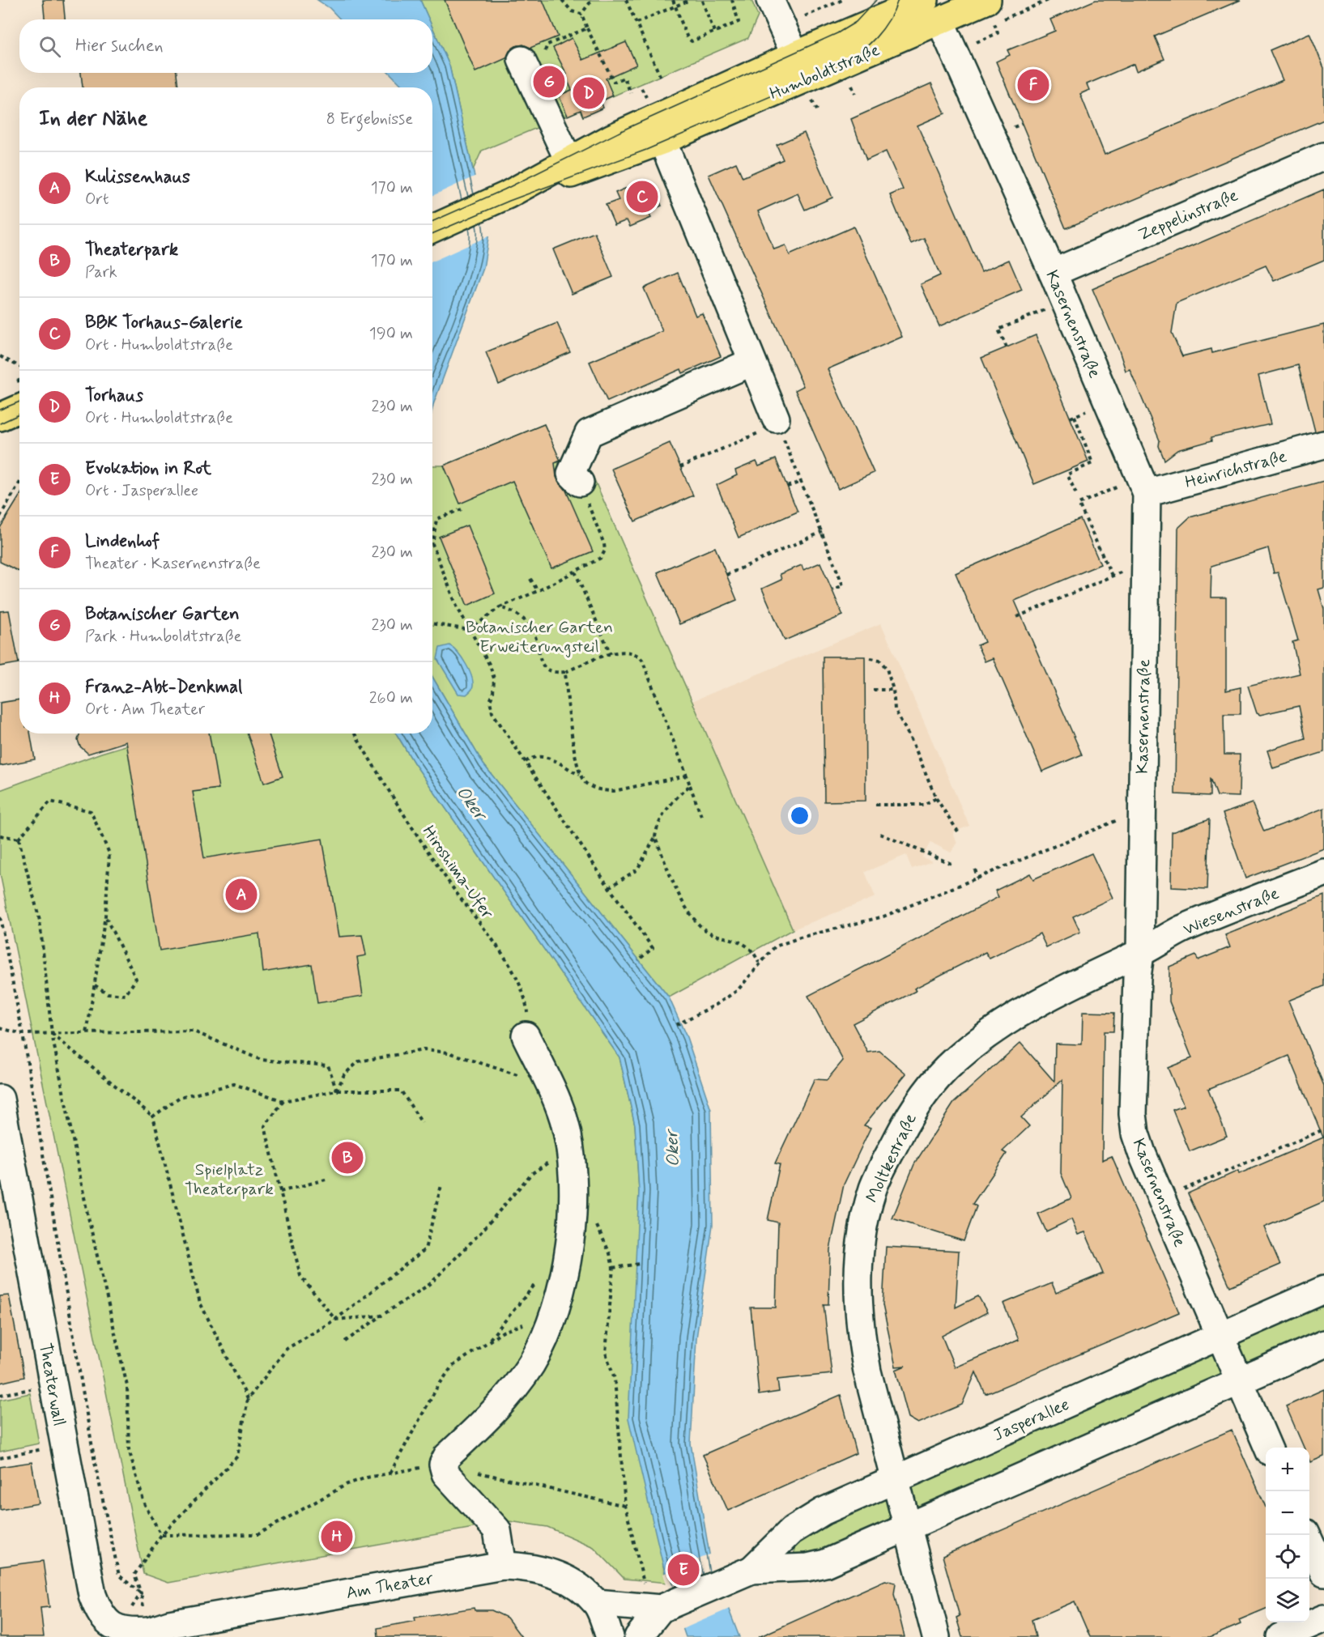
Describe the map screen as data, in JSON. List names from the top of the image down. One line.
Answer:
{"streets":{"main road":["Humboldtstraße"],"street":["Zeppelinstraße","Kasernenstraße","Heinrichstraße","Wiesenstraße","Moltkestraße","Theaterwall","Jasperallee","Am Theater"],"path":["Hiroshima-Ufer"]},"crossings":[["Humboldtstraße","Kasernenstraße"],["Zeppelinstraße","Kasernenstraße"],["Kasernenstraße","Heinrichstraße"],["Kasernenstraße","Wiesenstraße"],["Kasernenstraße","Moltkestraße"],["Kasernenstraße","Jasperallee"],["Wiesenstraße","Moltkestraße"],["Moltkestraße","Jasperallee"],["Theaterwall","Am Theater"],["Jasperallee","Am Theater"]],"water":["Oker"],"parks":["Botanischer Garten Erweiterungsteil","Spielplatz Theaterpark"],"page":{"search":"Hier suchen","pins":["G","F","D","C","A","B","H","E"],"heading":["In der Nähe","8 Ergebnisse"],"list":[{"mark":"A","name":"Kulissenhaus","note":"Ort","value":"170 m"},{"mark":"B","name":"Theaterpark","note":"Park","value":"170 m"},{"mark":"C","name":"BBK Torhaus-Galerie","note":"Ort · Humboldtstraße","value":"190 m"},{"mark":"D","name":"Torhaus","note":"Ort · Humboldtstraße","value":"230 m"},{"mark":"E","name":"Evokation in Rot","note":"Ort · Jasperallee","value":"230 m"},{"mark":"F","name":"Lindenhof","note":"Theater · Kasernenstraße","value":"230 m"},{"mark":"G","name":"Botanischer Garten","note":"Park · Humboldtstraße","value":"230 m"},{"mark":"H","name":"Franz-Abt-Denkmal","note":"Ort · Am Theater","value":"260 m"}],"map_buttons":["+","−"]}}
